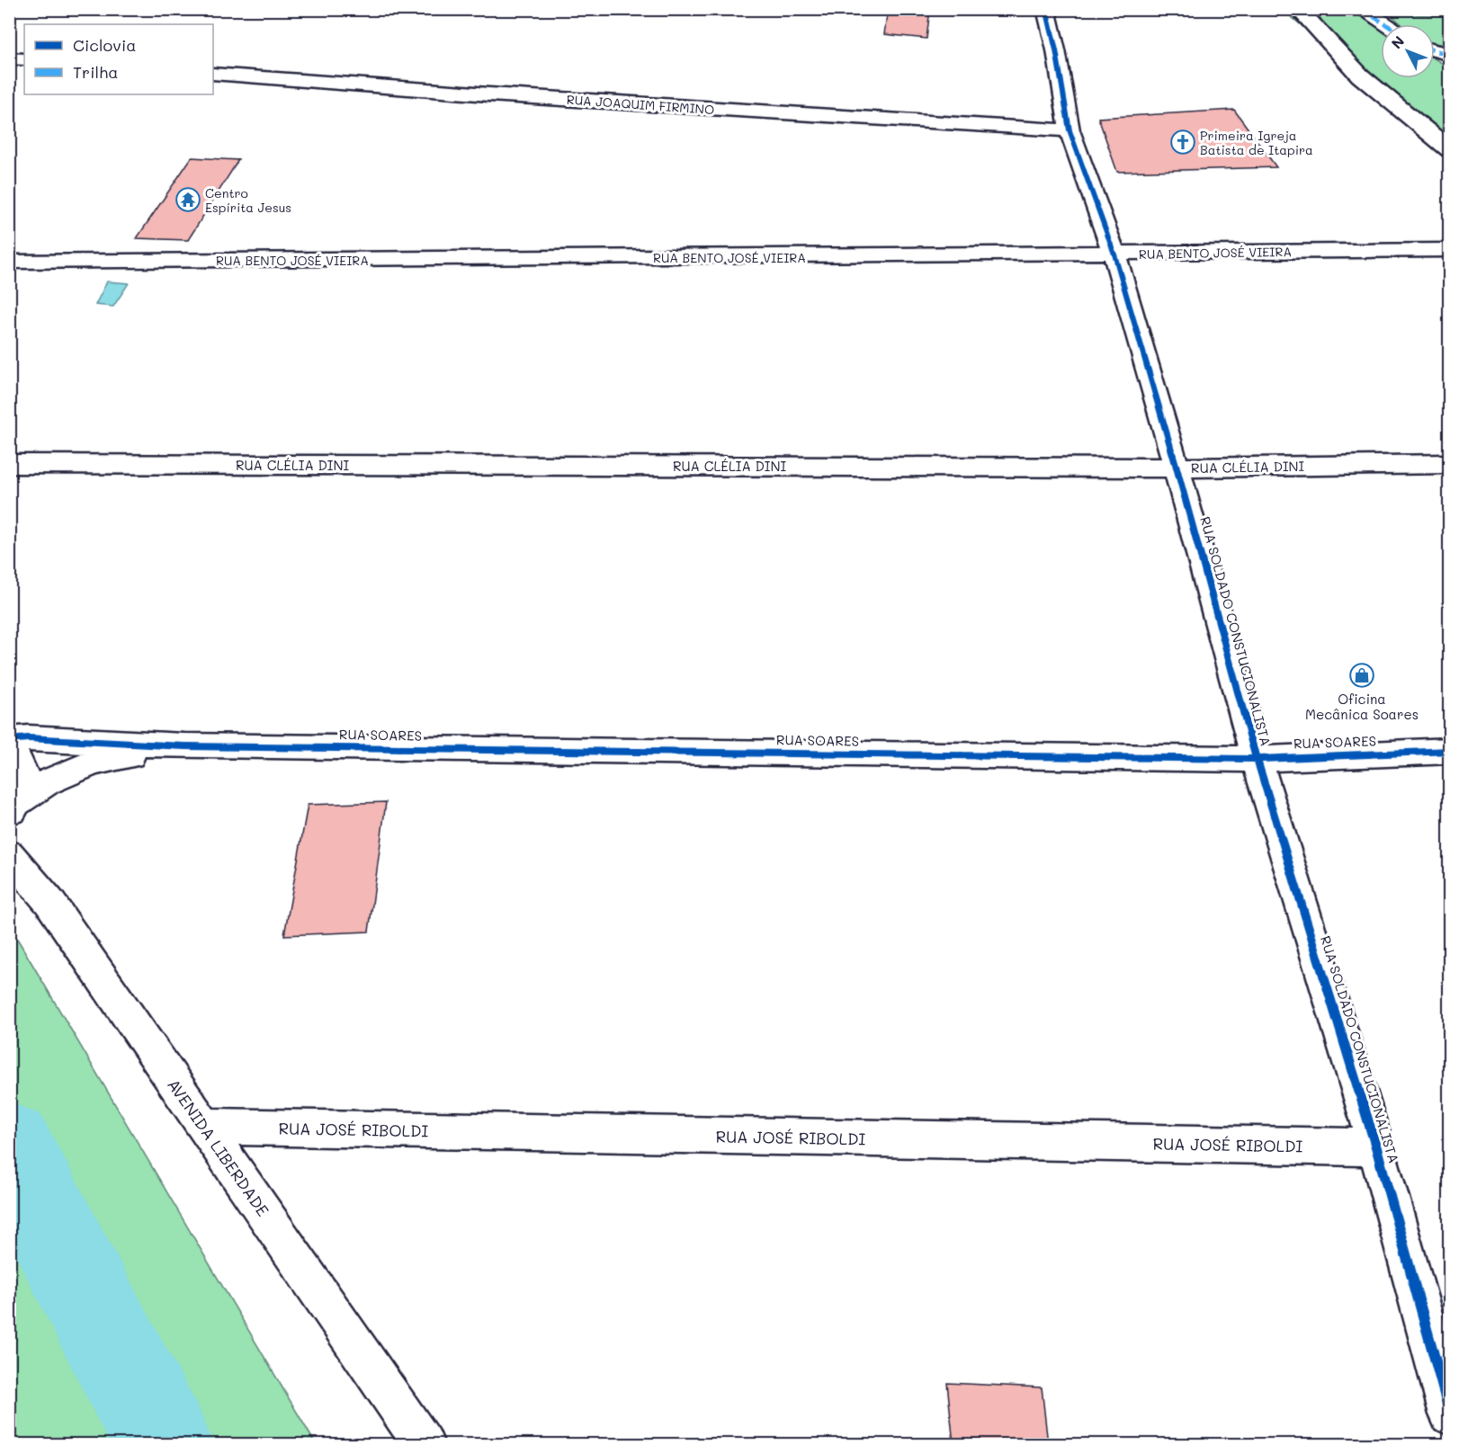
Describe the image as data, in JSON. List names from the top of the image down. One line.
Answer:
{"streets":{"street":["RUA JOAQUIM FIRMINO","RUA BENTO JOSÉ VIEIRA","RUA CLÉLIA DINI","RUA SOLDADO CONSTUCIONALISTA","RUA SOARES","RUA JOSÉ RIBOLDI","AVENIDA LIBERDADE"]},"crossings":[["RUA JOAQUIM FIRMINO","RUA SOLDADO CONSTUCIONALISTA"],["RUA BENTO JOSÉ VIEIRA","RUA SOLDADO CONSTUCIONALISTA"],["RUA CLÉLIA DINI","RUA SOLDADO CONSTUCIONALISTA"],["RUA SOLDADO CONSTUCIONALISTA","RUA SOARES"],["RUA SOLDADO CONSTUCIONALISTA","RUA JOSÉ RIBOLDI"],["RUA JOSÉ RIBOLDI","AVENIDA LIBERDADE"]],"places":{"church":["Primeira Igreja Batista de Itapira"],"temple":["Centro Espírita Jesus"],"shop":["Oficina Mecânica Soares"]},"legend":["Ciclovia","Trilha"],"north":"top left"}
